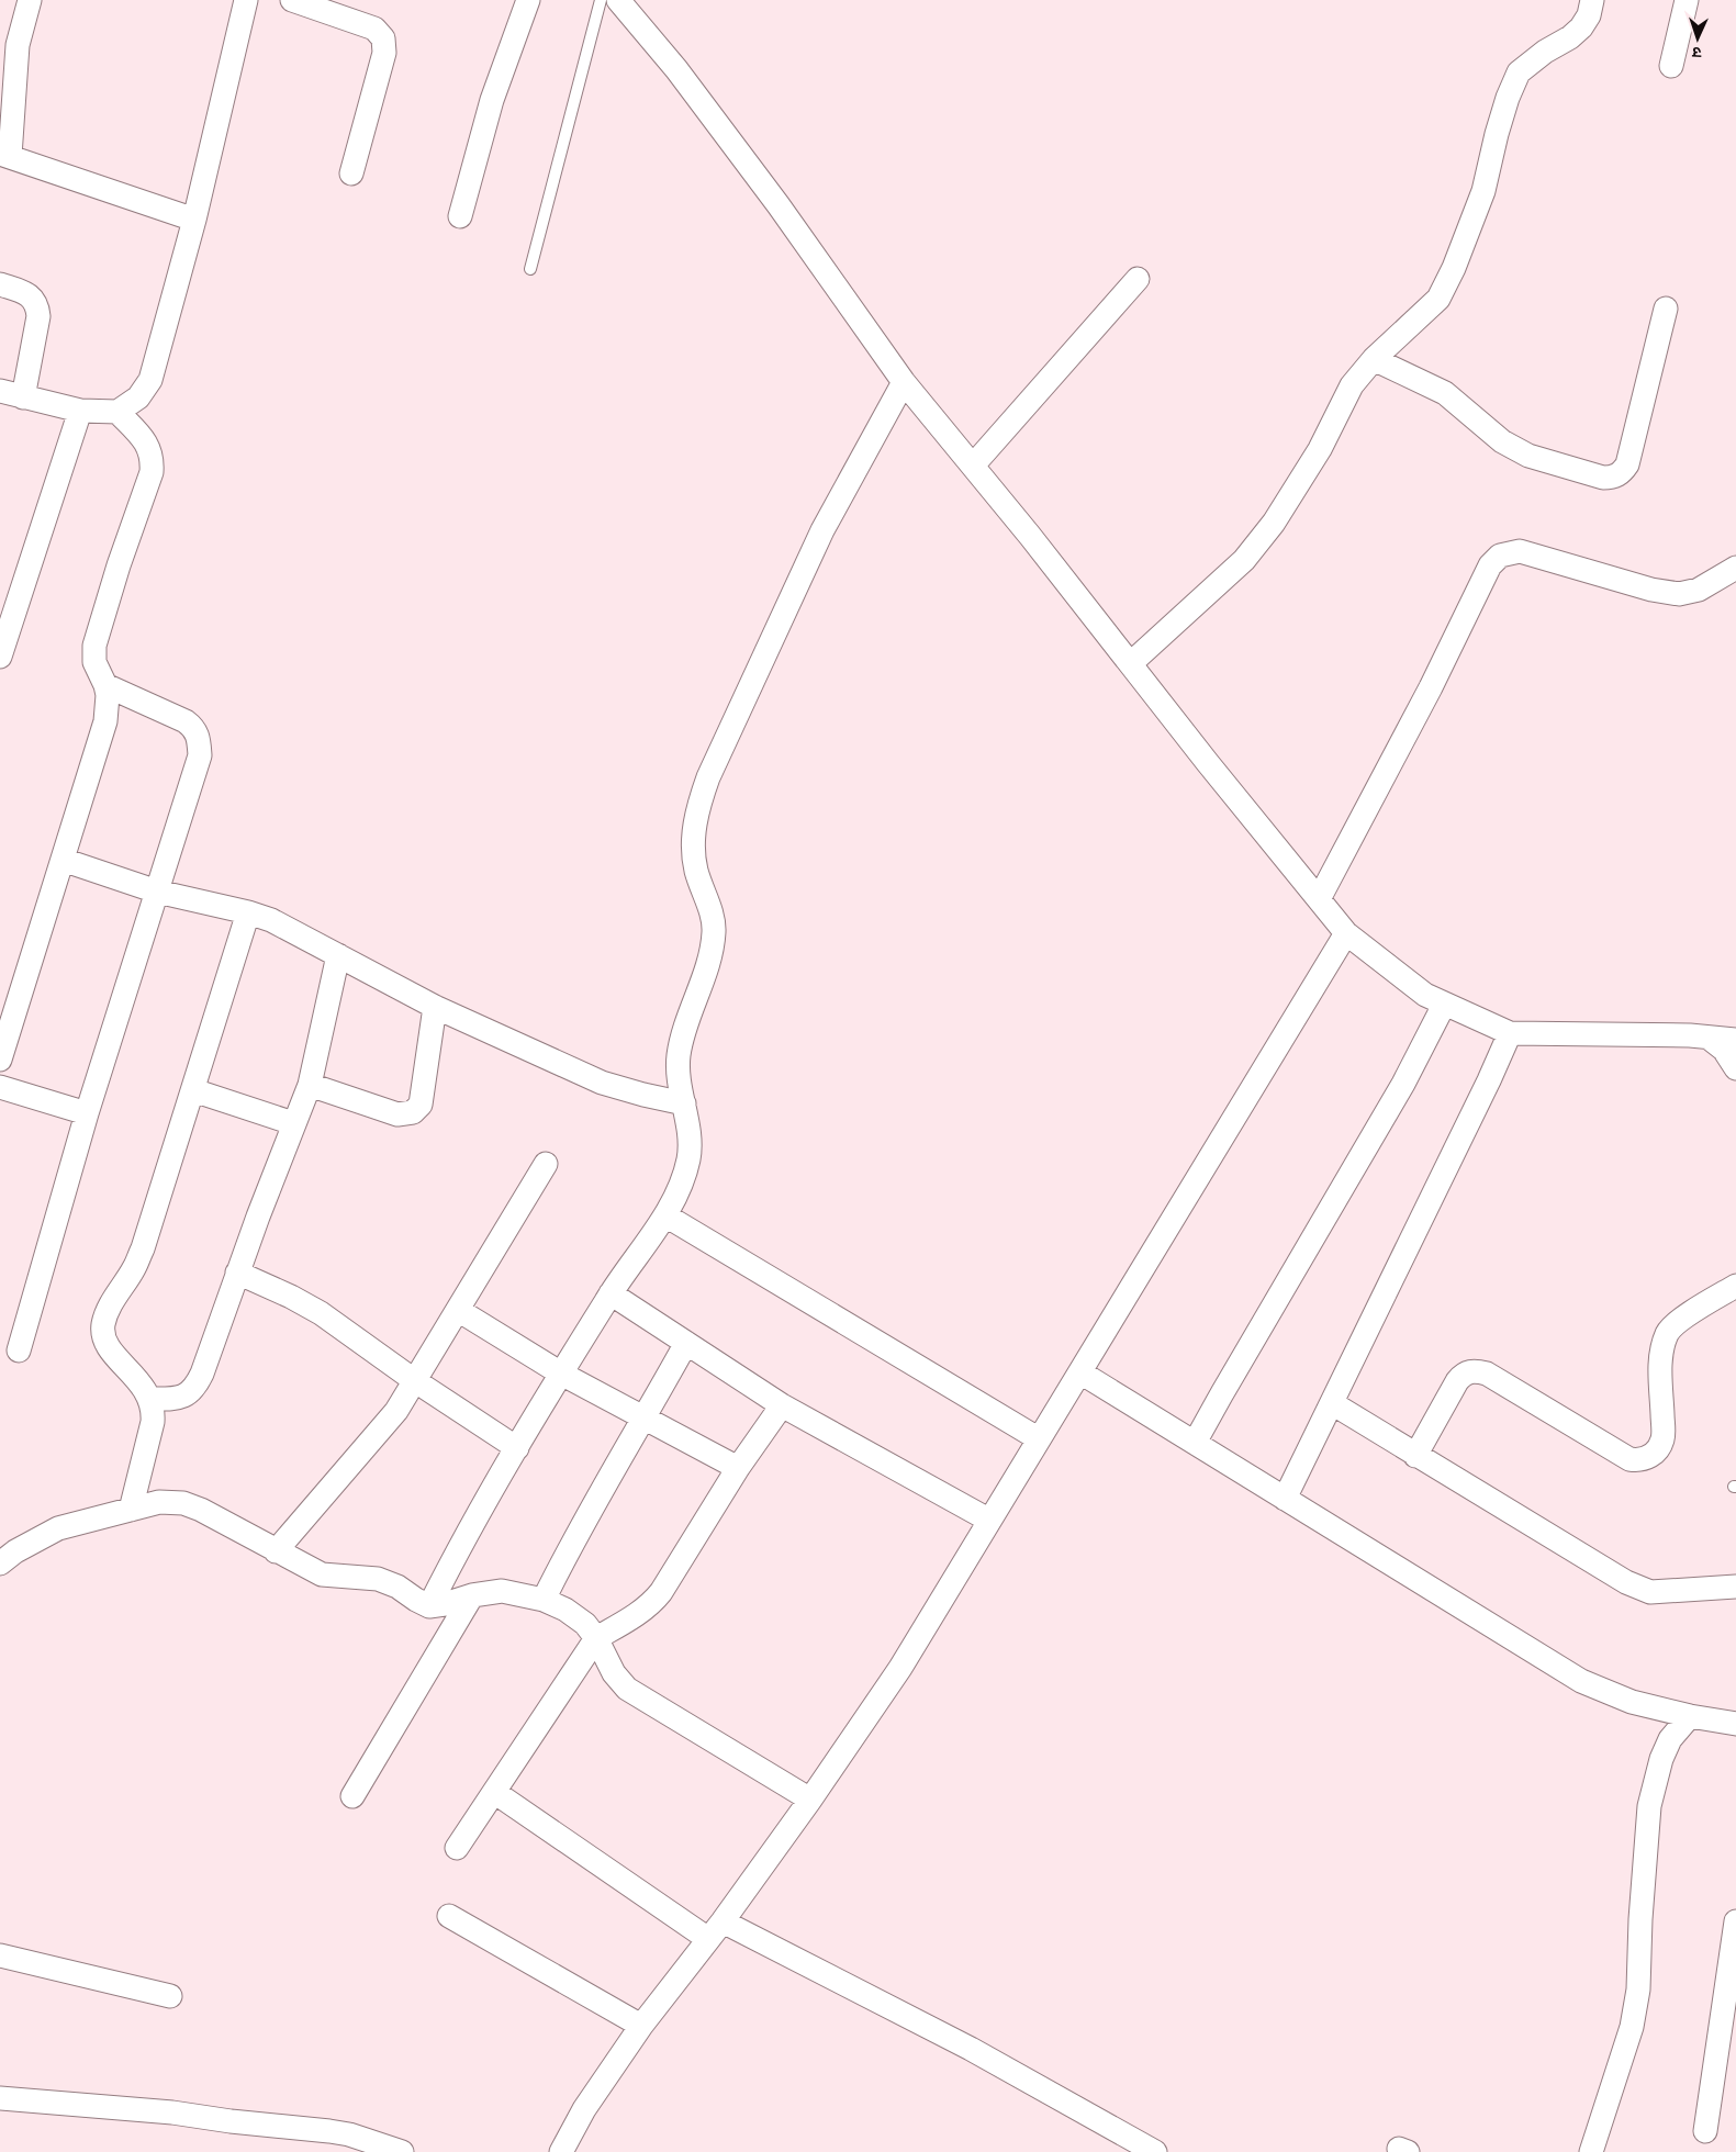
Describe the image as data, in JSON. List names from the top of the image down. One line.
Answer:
{"north":"bottom"}
